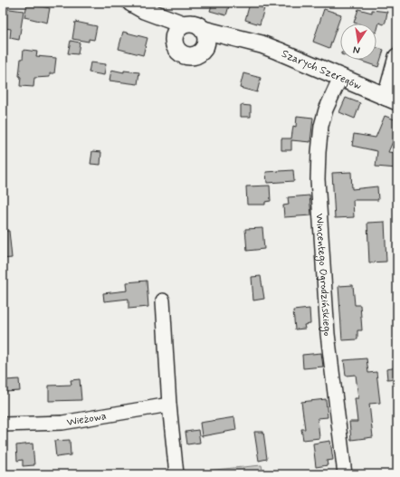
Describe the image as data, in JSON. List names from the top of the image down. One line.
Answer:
{"streets":{"street":["Szarych Szeregów","Wincentego Ogrodzińskiego","Wieżowa"]},"crossings":[["Szarych Szeregów","Wincentego Ogrodzińskiego"]],"north":"bottom"}
